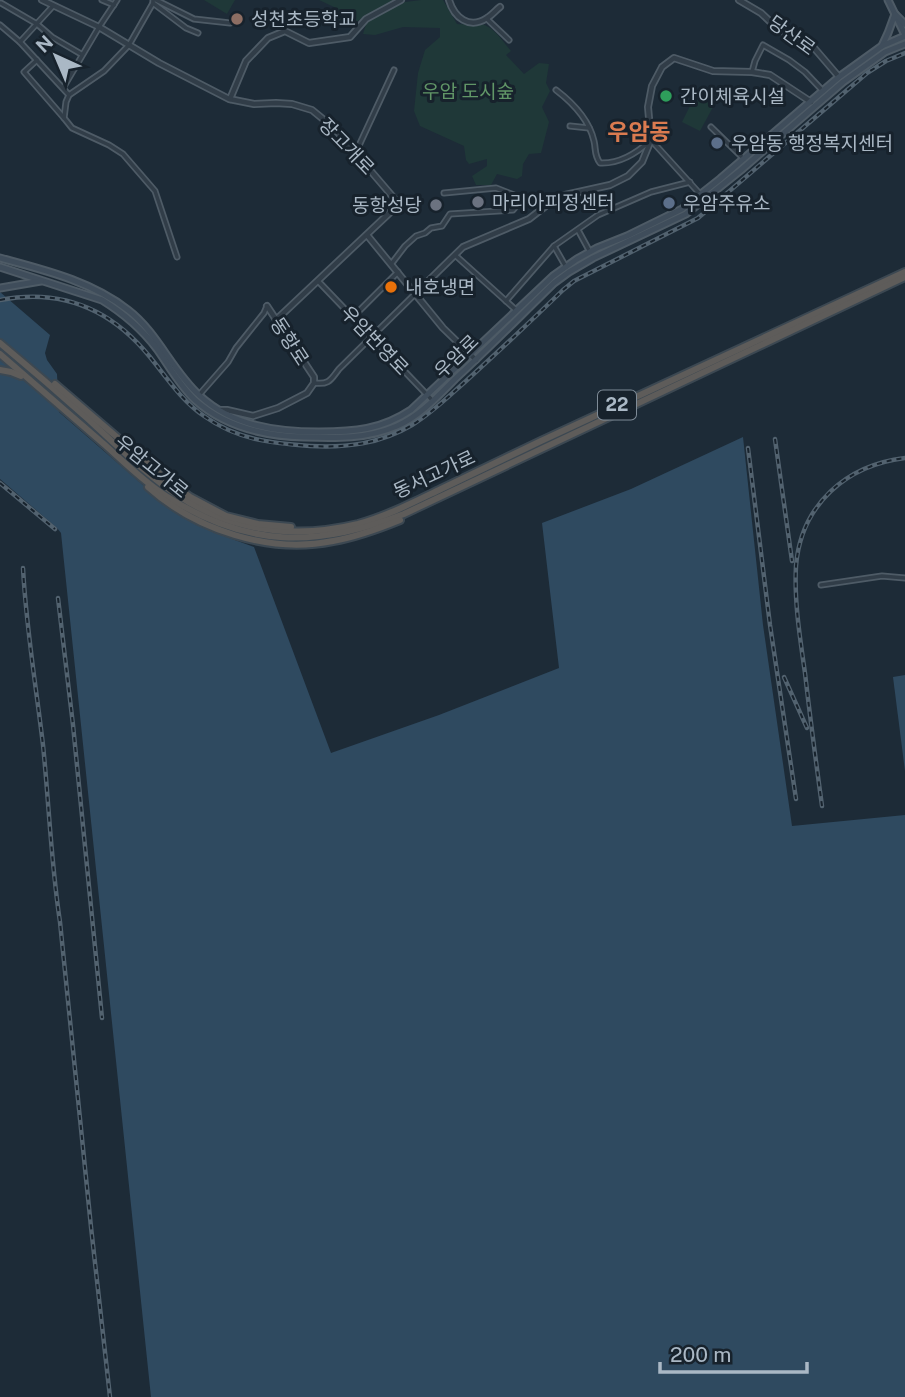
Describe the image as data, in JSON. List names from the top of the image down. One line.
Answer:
{"streets":{"highway":["22","우암고가로","동서고가로"],"main road":["우암로"],"street":["당산로","장고개로","우암번영로","동항로"]},"crossings":[["당산로","우암로"],["장고개로","우암번영로"],["장고개로","동항로"],["우암번영로","우암로"],["동항로","우암로"],["우암고가로","동서고가로"]],"districts":["우암동"],"parks":["우암 도시숲"],"places":["성천초등학교","간이체육시설","우암동 행정복지센터","마리아피정센터","우암주유소","동항성당","내호냉면"],"scale_bar":"200 m","north":"top left"}
